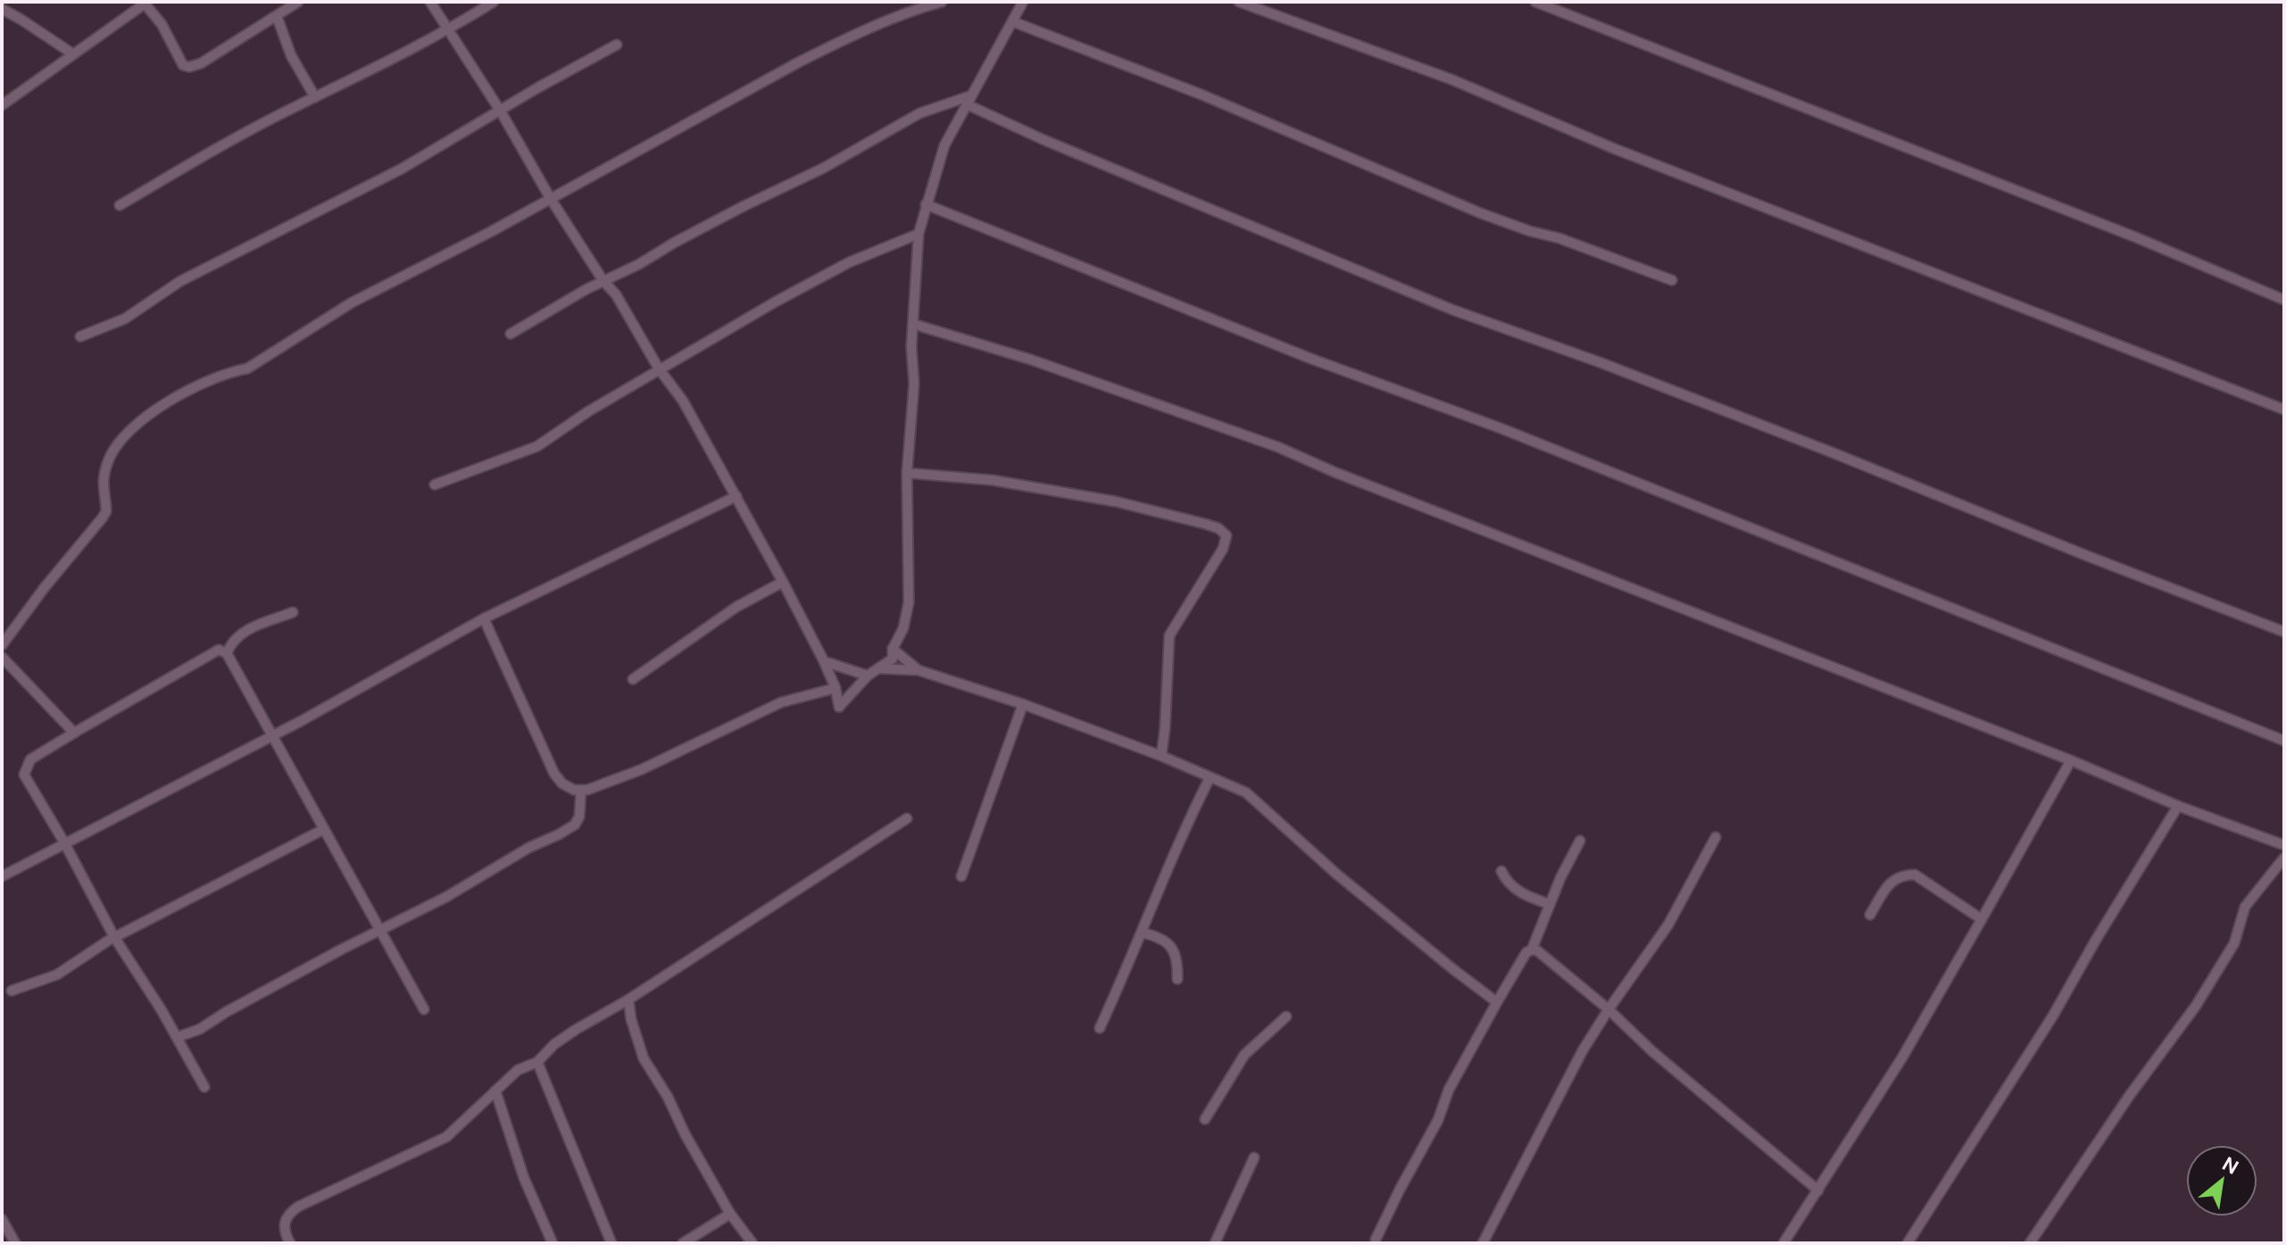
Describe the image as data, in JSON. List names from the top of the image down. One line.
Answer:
{"north":"top right"}
